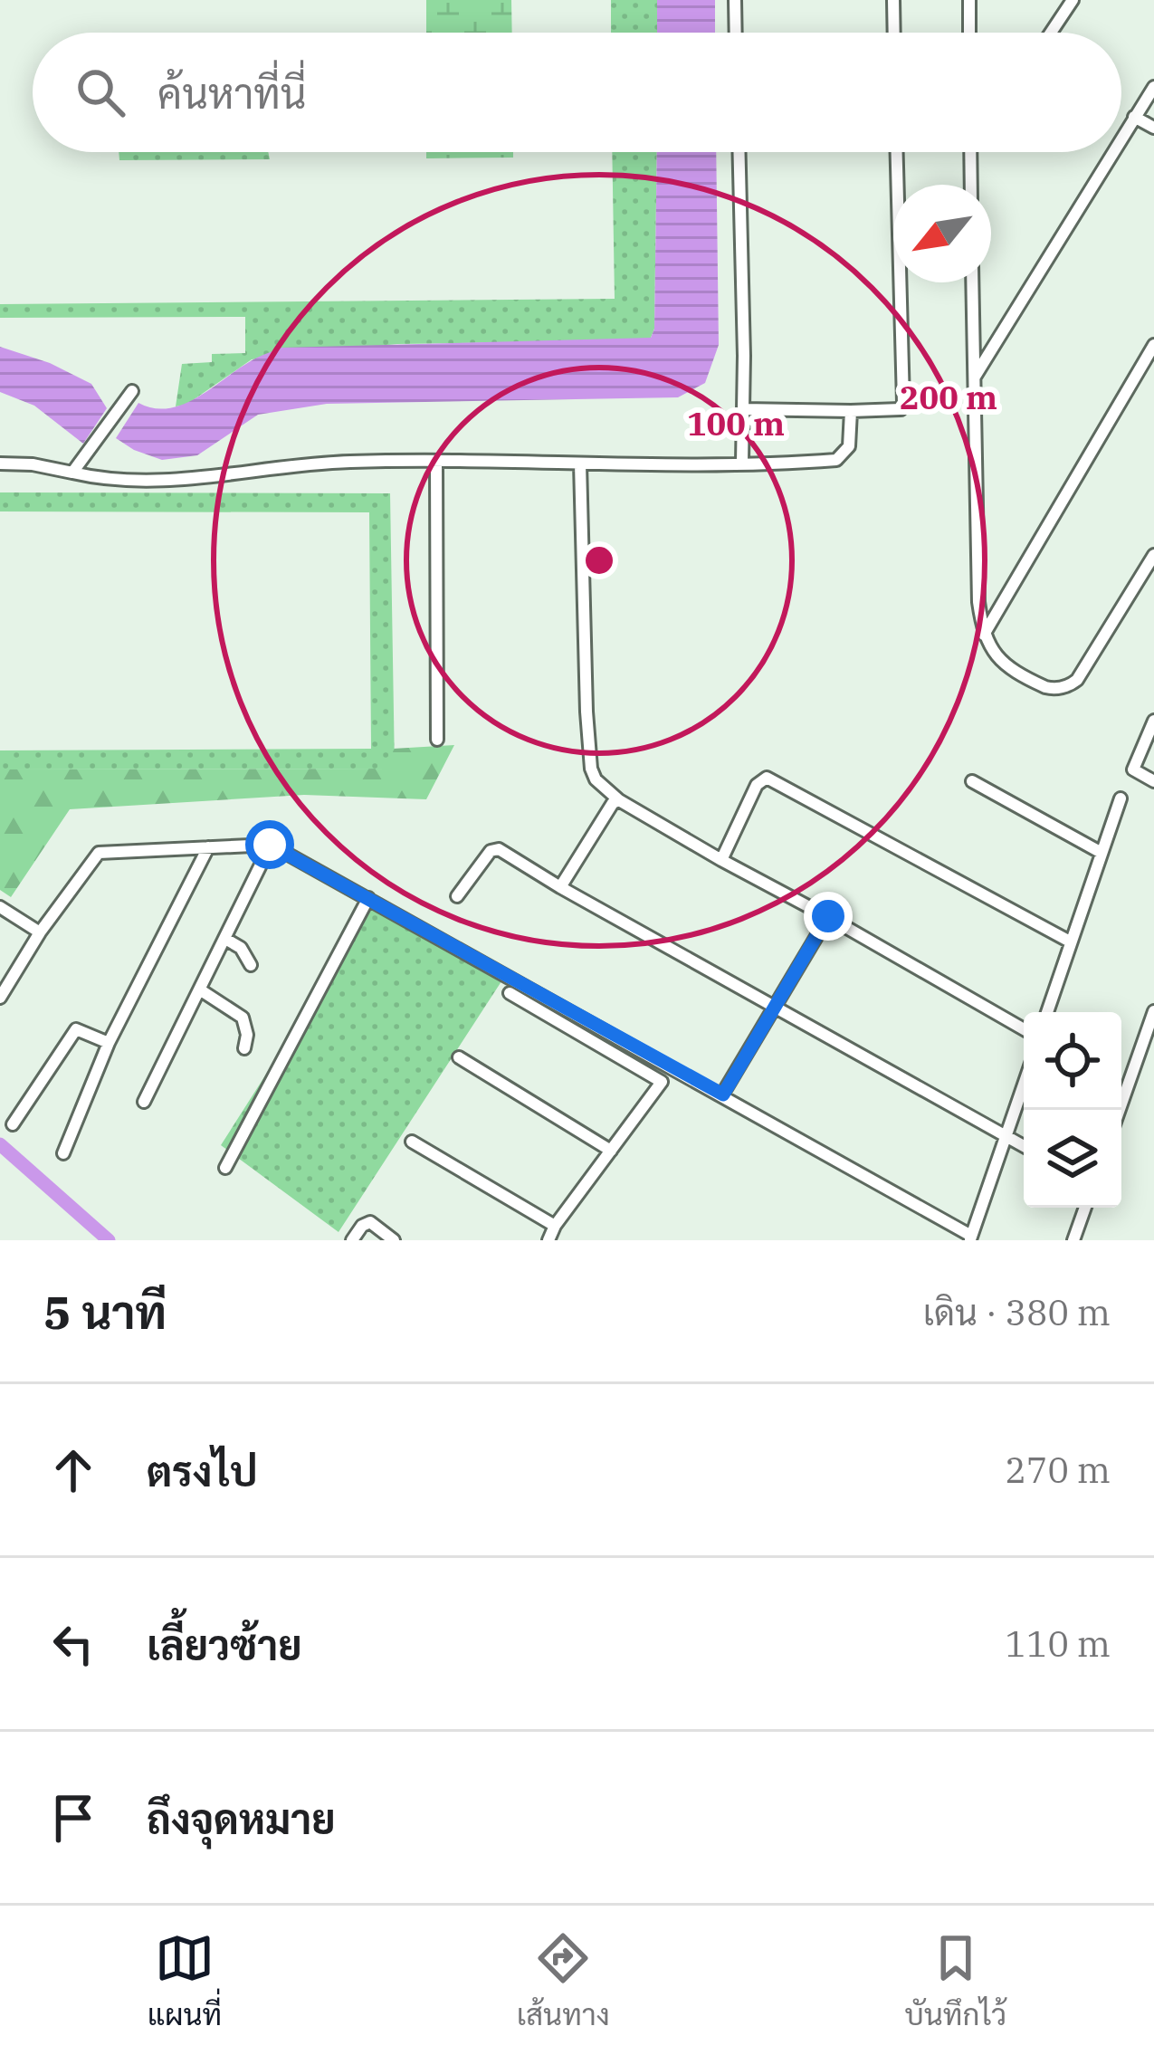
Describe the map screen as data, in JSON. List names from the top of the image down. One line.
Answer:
{"north":"bottom left","page":{"search":"ค้นหาที่นี่","heading":["5 นาที","เดิน · 380 m"],"list":[["ตรงไป","270 m"],["เลี้ยวซ้าย","110 m"],"ถึงจุดหมาย"],"nav":["แผนที่","เส้นทาง","บันทึกไว้"]},"rings":["200 m","100 m"]}
